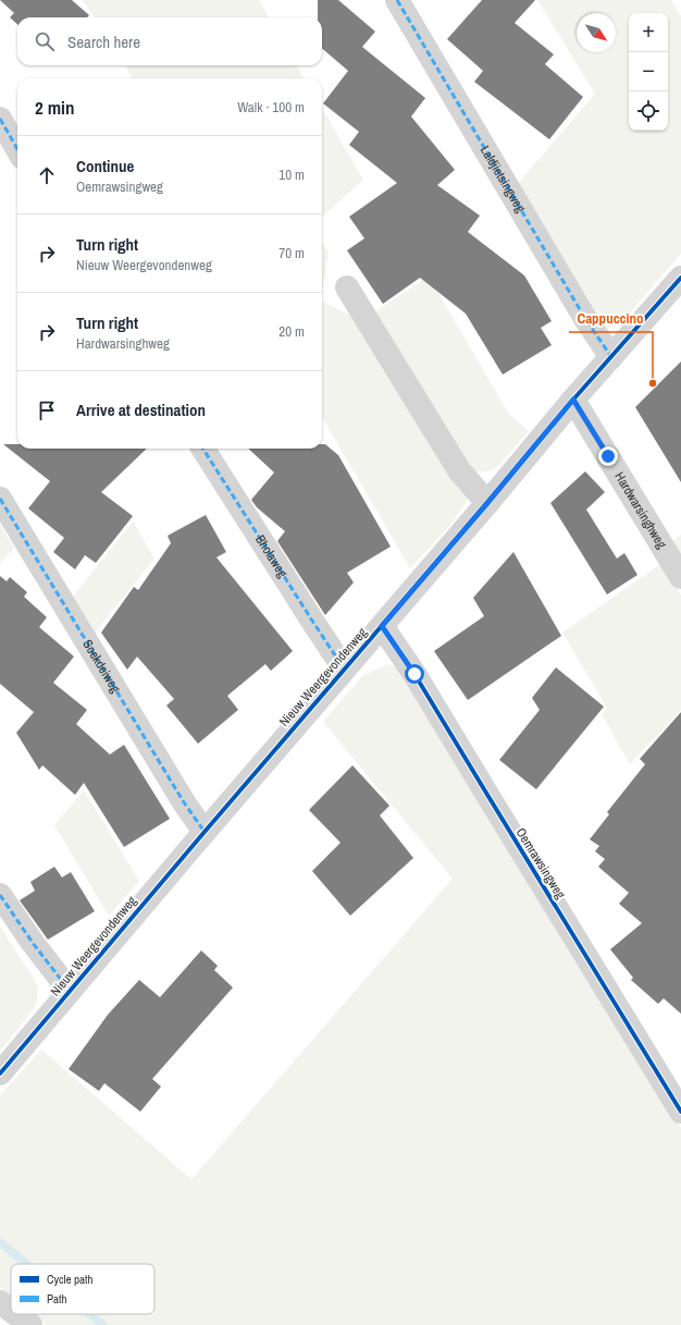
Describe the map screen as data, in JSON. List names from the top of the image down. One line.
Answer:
{"streets":{"street":["Laldjietsingweg","Hardwarsinghweg","Bholaweg","Soekdeiweg","Nieuw Weergevondenweg","Oemrawsingweg"]},"crossings":[["Laldjietsingweg","Nieuw Weergevondenweg"],["Hardwarsinghweg","Nieuw Weergevondenweg"],["Bholaweg","Nieuw Weergevondenweg"],["Soekdeiweg","Nieuw Weergevondenweg"],["Nieuw Weergevondenweg","Oemrawsingweg"]],"places":["Cappuccino"],"legend":["Cycle path","Path"],"north":"bottom right","page":{"map_buttons":["+","−"],"search":"Search here","heading":["2 min","Walk · 100 m"],"list":[["Continue","Oemrawsingweg","10 m"],["Turn right","Nieuw Weergevondenweg","70 m"],["Turn right","Hardwarsinghweg","20 m"],"Arrive at destination"]}}
